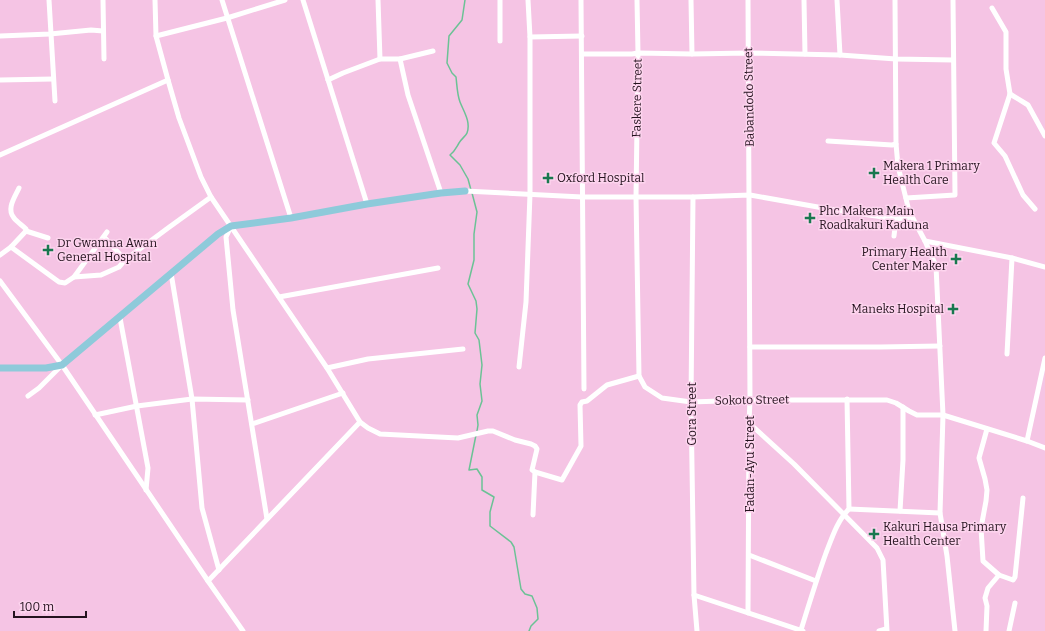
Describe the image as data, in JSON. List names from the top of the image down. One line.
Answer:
{"streets":{"street":["Babandodo Street","Faskere Street","Sokoto Street","Gora Street","Fadan-Ayu Street"]},"crossings":[["Babandodo Street","Fadan-Ayu Street"],["Sokoto Street","Gora Street"],["Sokoto Street","Fadan-Ayu Street"]],"places":{"health":["Makera 1 Primary Health Care","Oxford Hospital","Phc Makera Main Roadkakuri Kaduna","Dr Gwamna Awan General Hospital","Primary Health Center Maker","Maneks Hospital","Kakuri Hausa Primary Health Center"]},"scale_bar":"100 m"}
